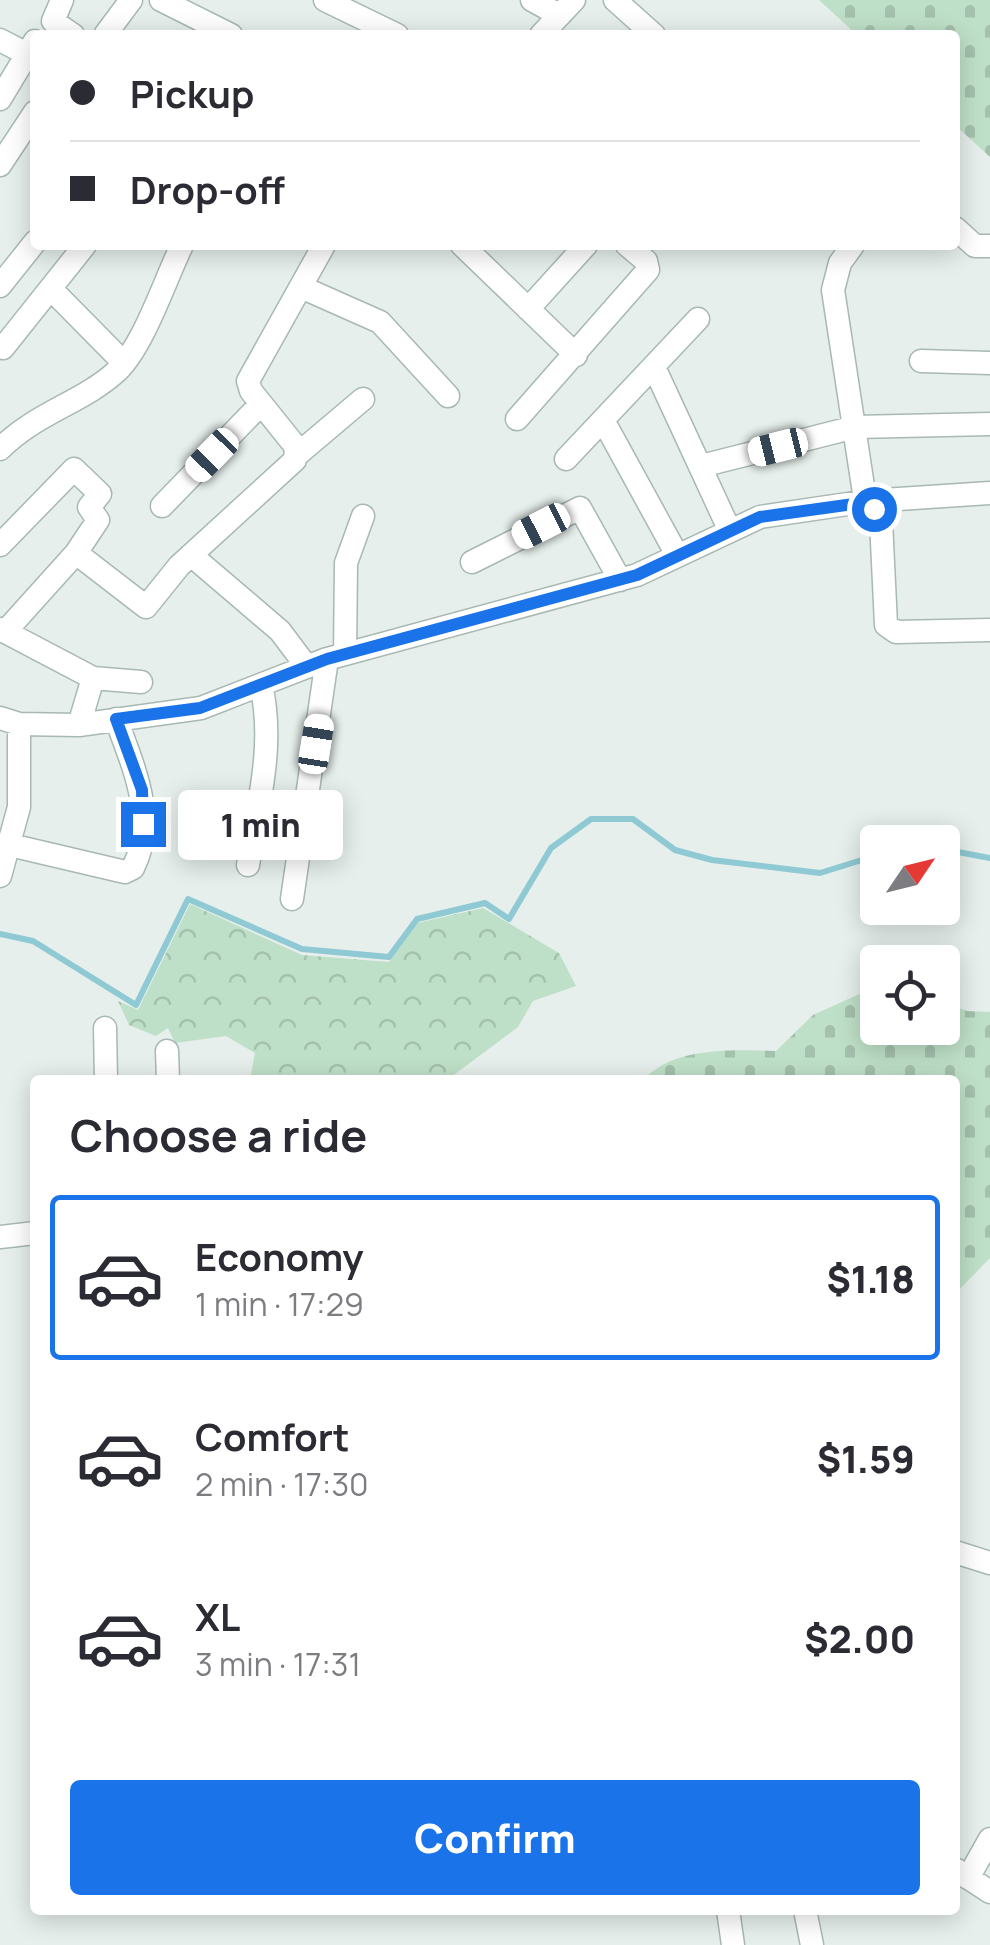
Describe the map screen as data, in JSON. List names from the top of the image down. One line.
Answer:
{"north":"top right","page":{"banner":["Pickup","Drop-off"],"bubble":"1 min","heading":"Choose a ride","list":[{"name":"Economy","note":"1 min · 17:29","value":"$1.18"},{"name":"Comfort","note":"2 min · 17:30","value":"$1.59"},{"name":"XL","note":"3 min · 17:31","value":"$2.00"}],"buttons":"Confirm"}}
